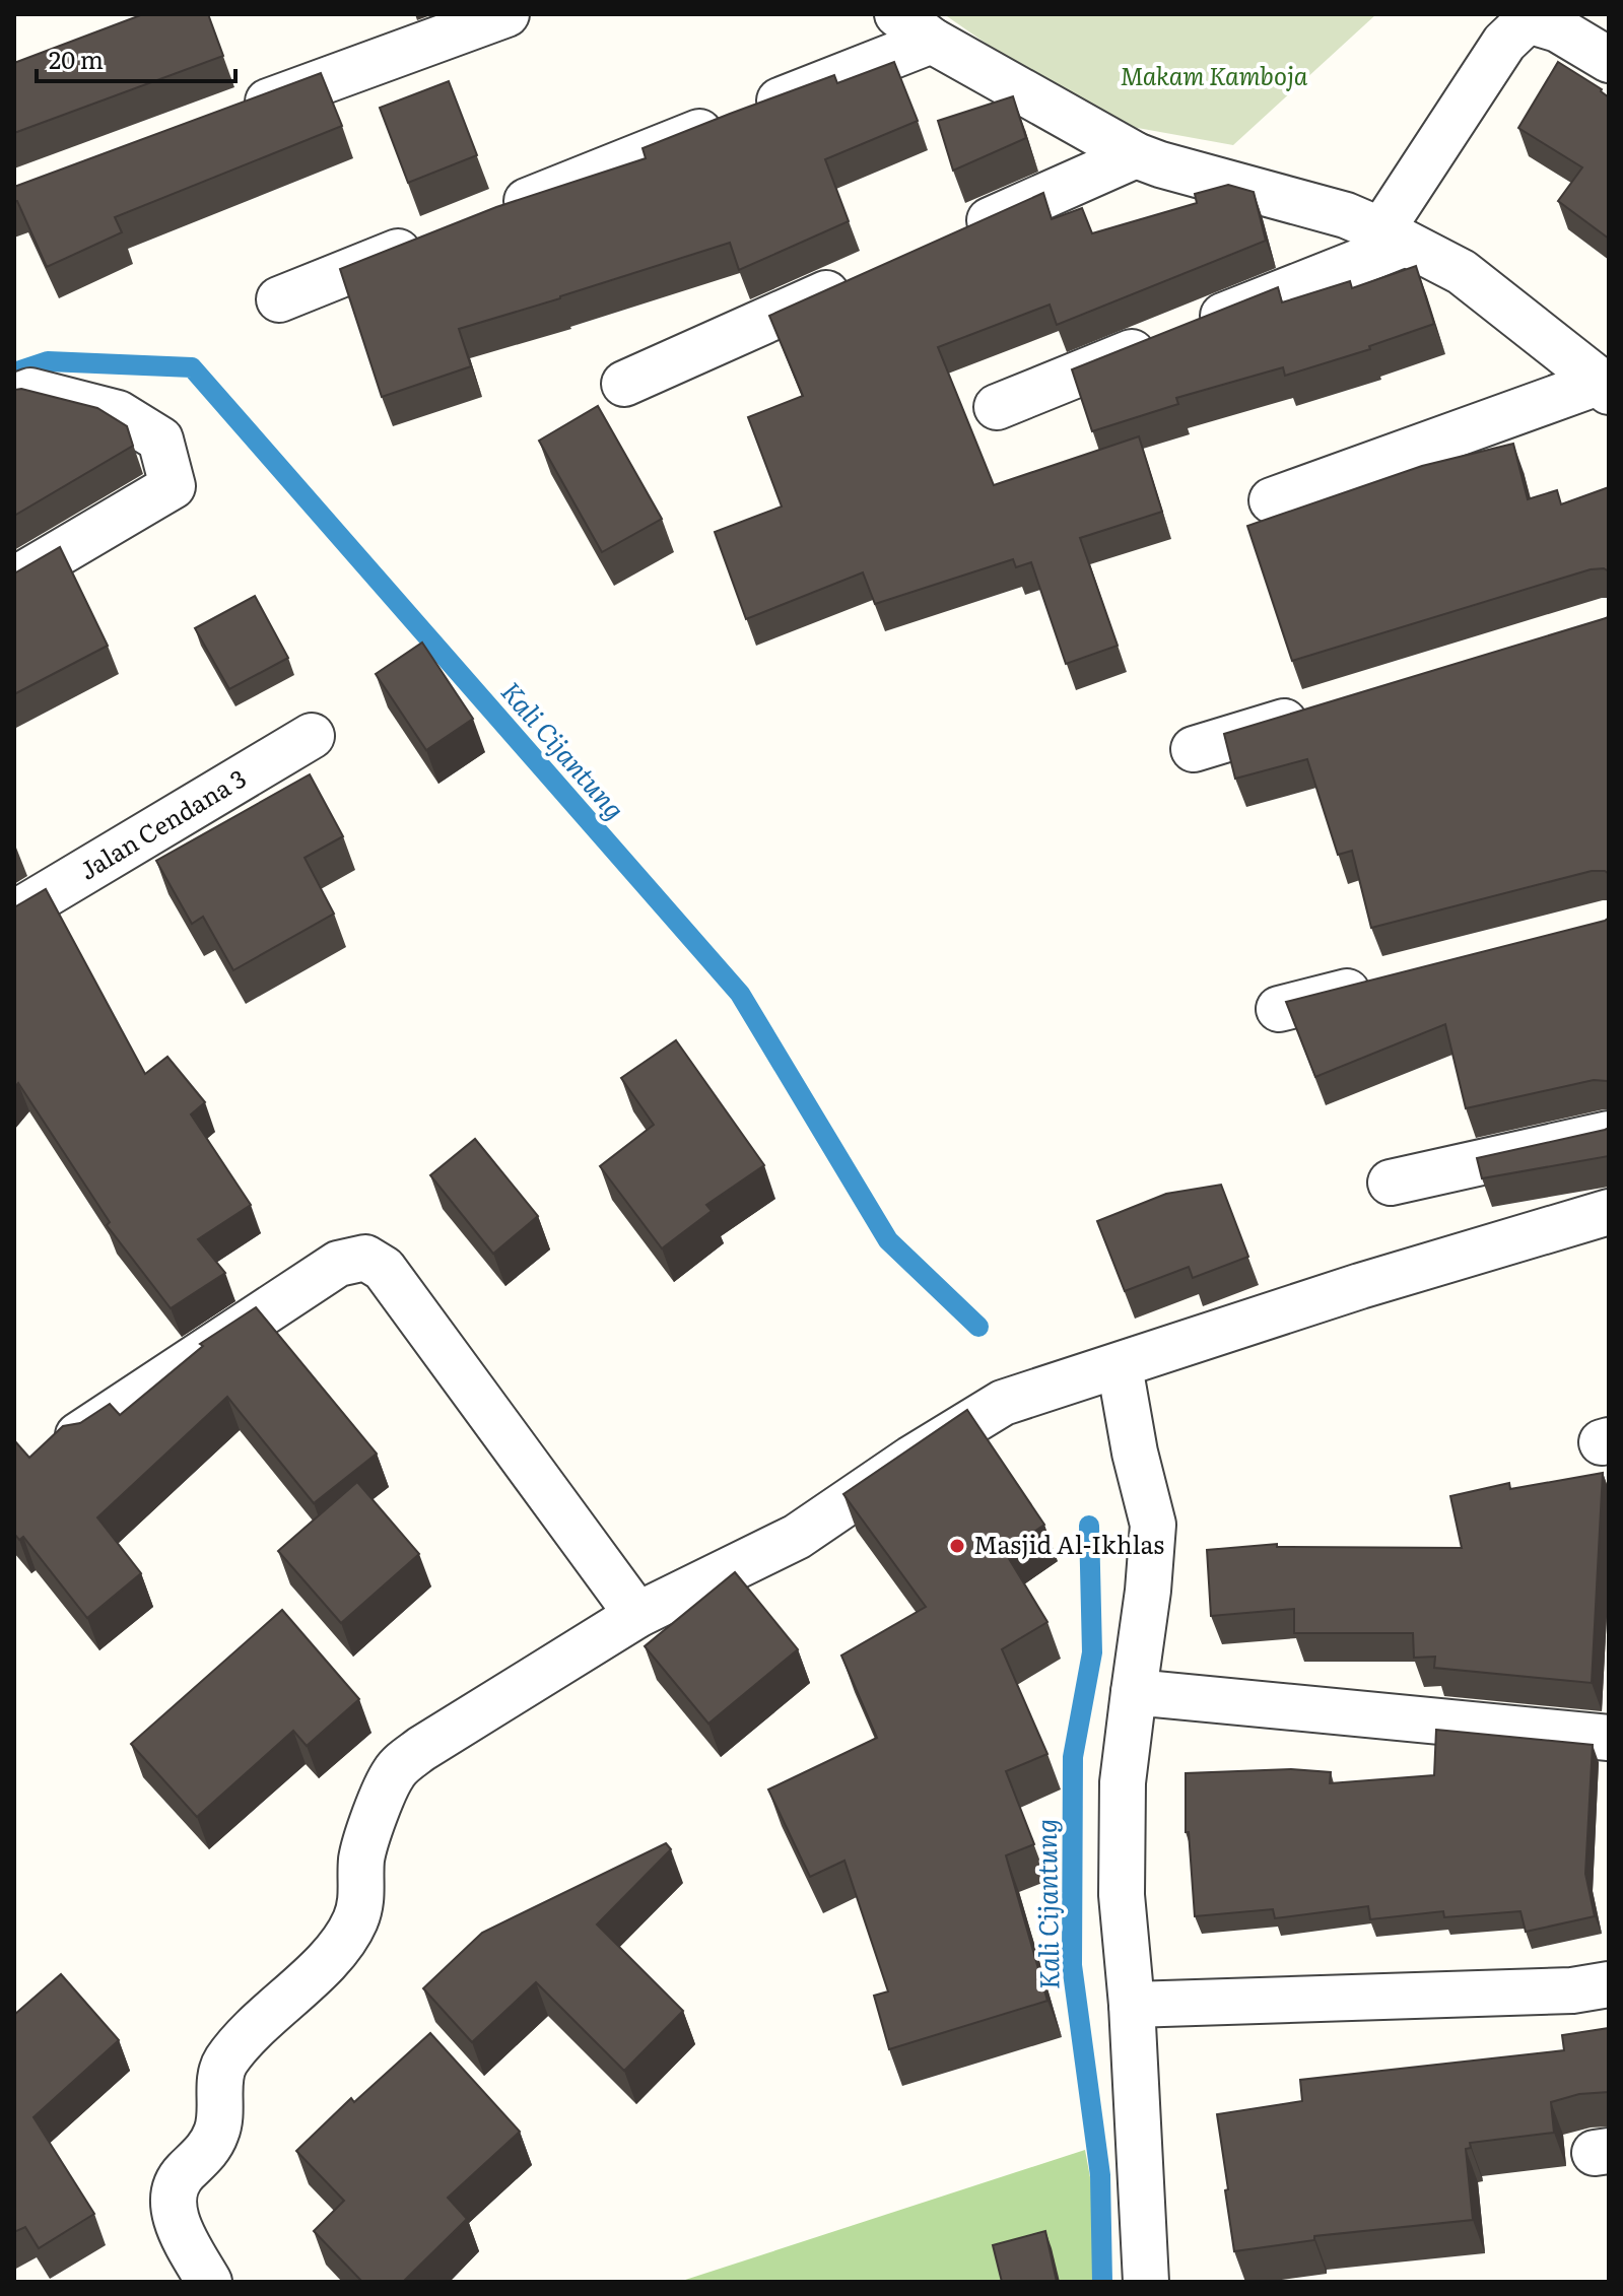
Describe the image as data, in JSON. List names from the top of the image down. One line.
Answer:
{"streets":{"street":["Jalan Cendana 3"]},"water":["Kali Cijantung"],"parks":["Makam Kamboja"],"places":["Masjid Al-Ikhlas"],"scale_bar":"20 m"}
